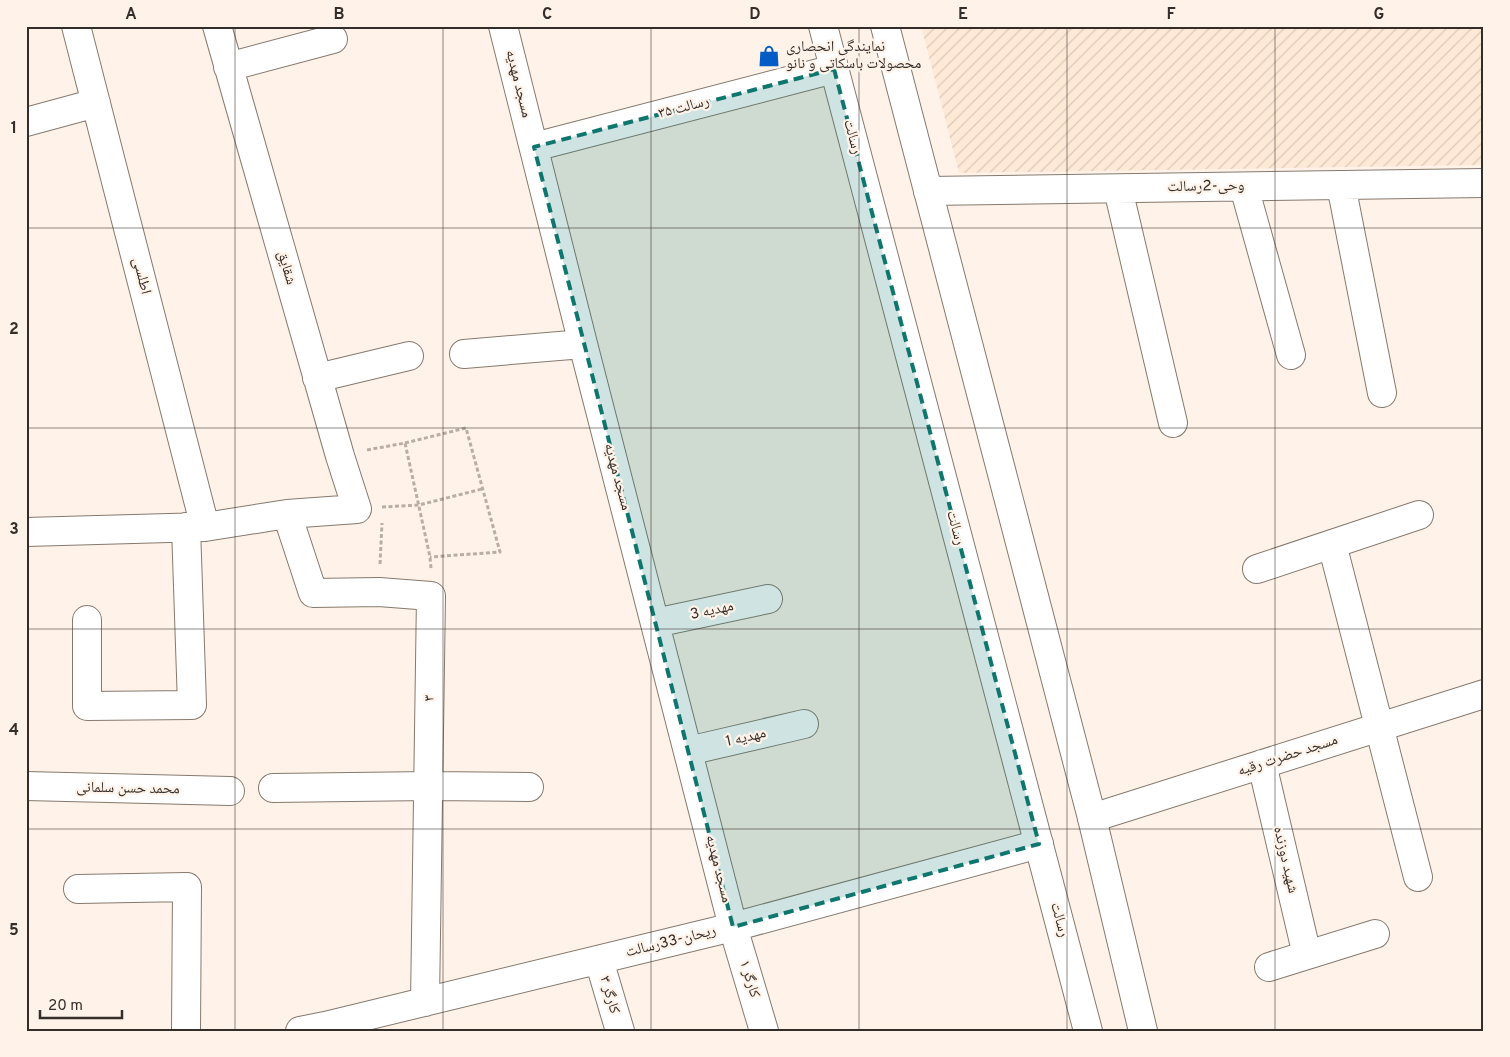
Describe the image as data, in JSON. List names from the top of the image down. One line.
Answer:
{"streets":{"street":["مسجد مهدیه","رسالت ۳۵","رسالت","وحی-2رسالت","شقایق","اطلسی","مهدیه 3","۳","مهدیه 1","مسجد حضرت رقیه","محمد حسن سلمانی","شهید دوزنده","ریحان-33رسالت","کارگر ۱","کارگر ۳"]},"crossings":[["مسجد مهدیه","رسالت ۳۵"],["مسجد مهدیه","مهدیه 3"],["مسجد مهدیه","مهدیه 1"],["مسجد مهدیه","ریحان-33رسالت"],["مسجد مهدیه","کارگر ۱"],["رسالت ۳۵","رسالت"],["رسالت","ریحان-33رسالت"],["۳","ریحان-33رسالت"],["مسجد حضرت رقیه","شهید دوزنده"],["ریحان-33رسالت","کارگر ۱"],["ریحان-33رسالت","کارگر ۳"]],"places":{"shop":["نمایندگی انحصاری محصولات باسکاتی و نانو"]},"scale_bar":"20 m","grid":{"columns":["A","B","C","D","E","F","G"],"rows":["1","2","3","4","5"]}}
